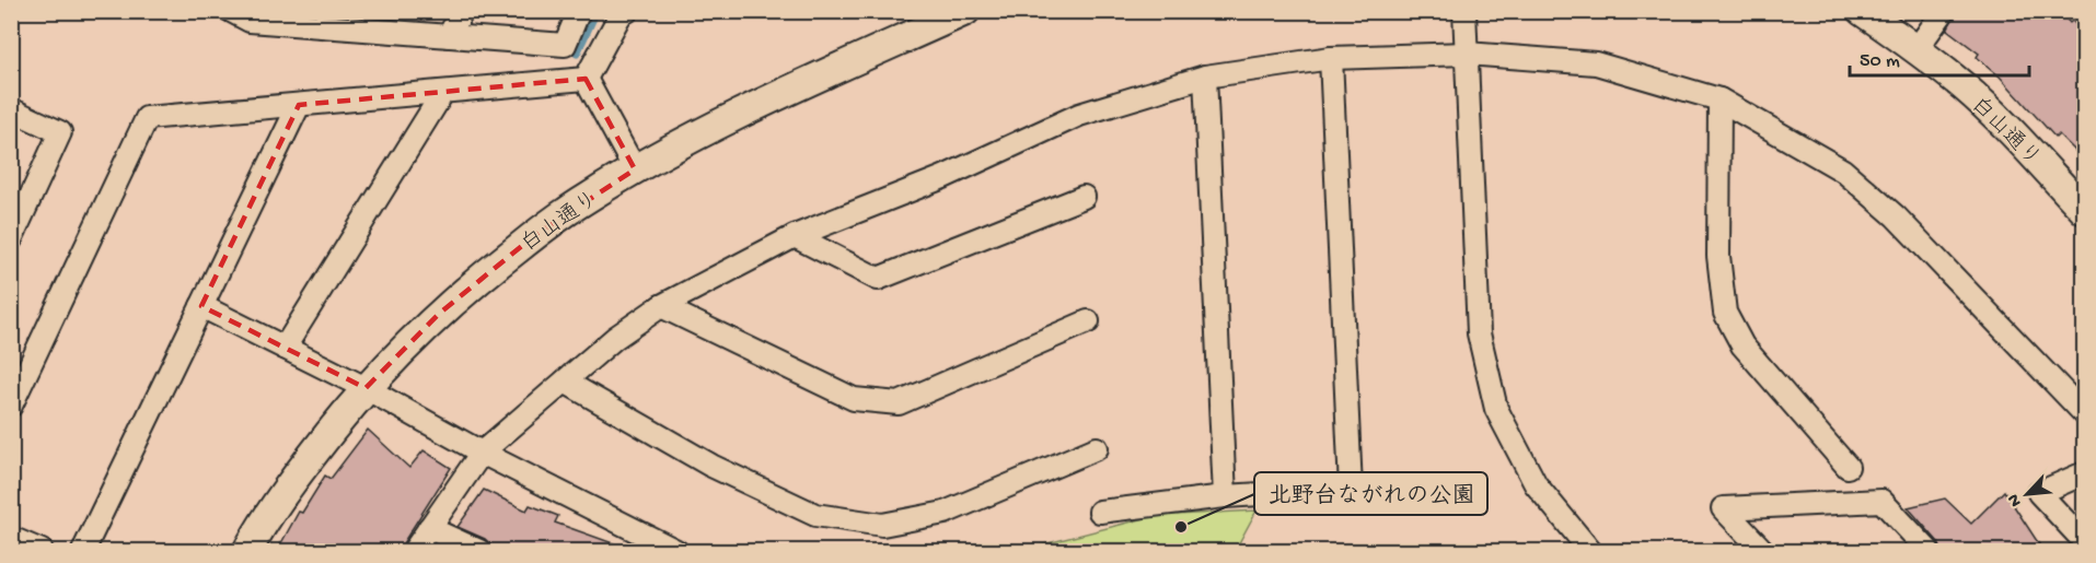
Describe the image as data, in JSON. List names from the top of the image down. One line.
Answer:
{"streets":{"street":["白山通り"]},"places":["北野台ながれの公園"],"scale_bar":"50 m","north":"bottom left"}
